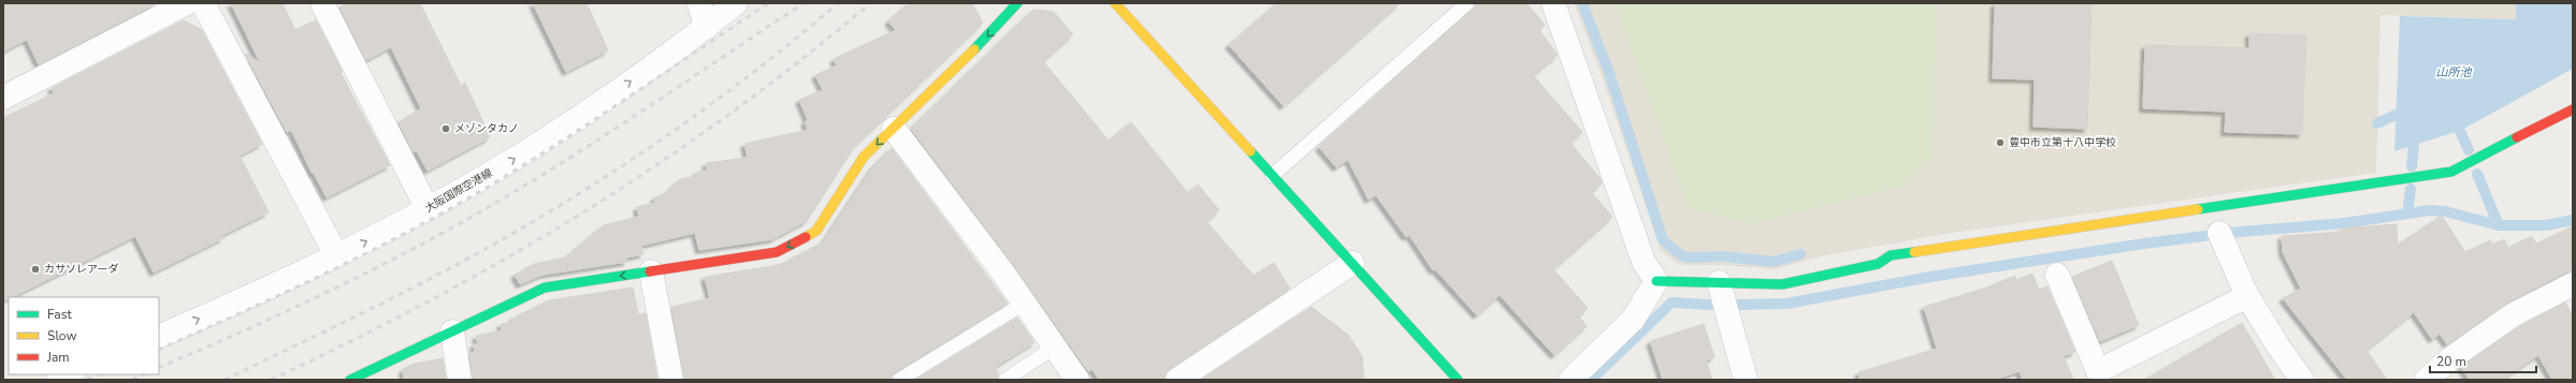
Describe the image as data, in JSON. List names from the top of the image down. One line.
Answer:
{"streets":{"street":["大阪国際空港線"]},"water":["山所池"],"places":["メゾンタカノ","豊中市立第十八中学校","カサソレアーダ"],"legend":["Fast","Slow","Jam"],"scale_bar":"20 m"}
